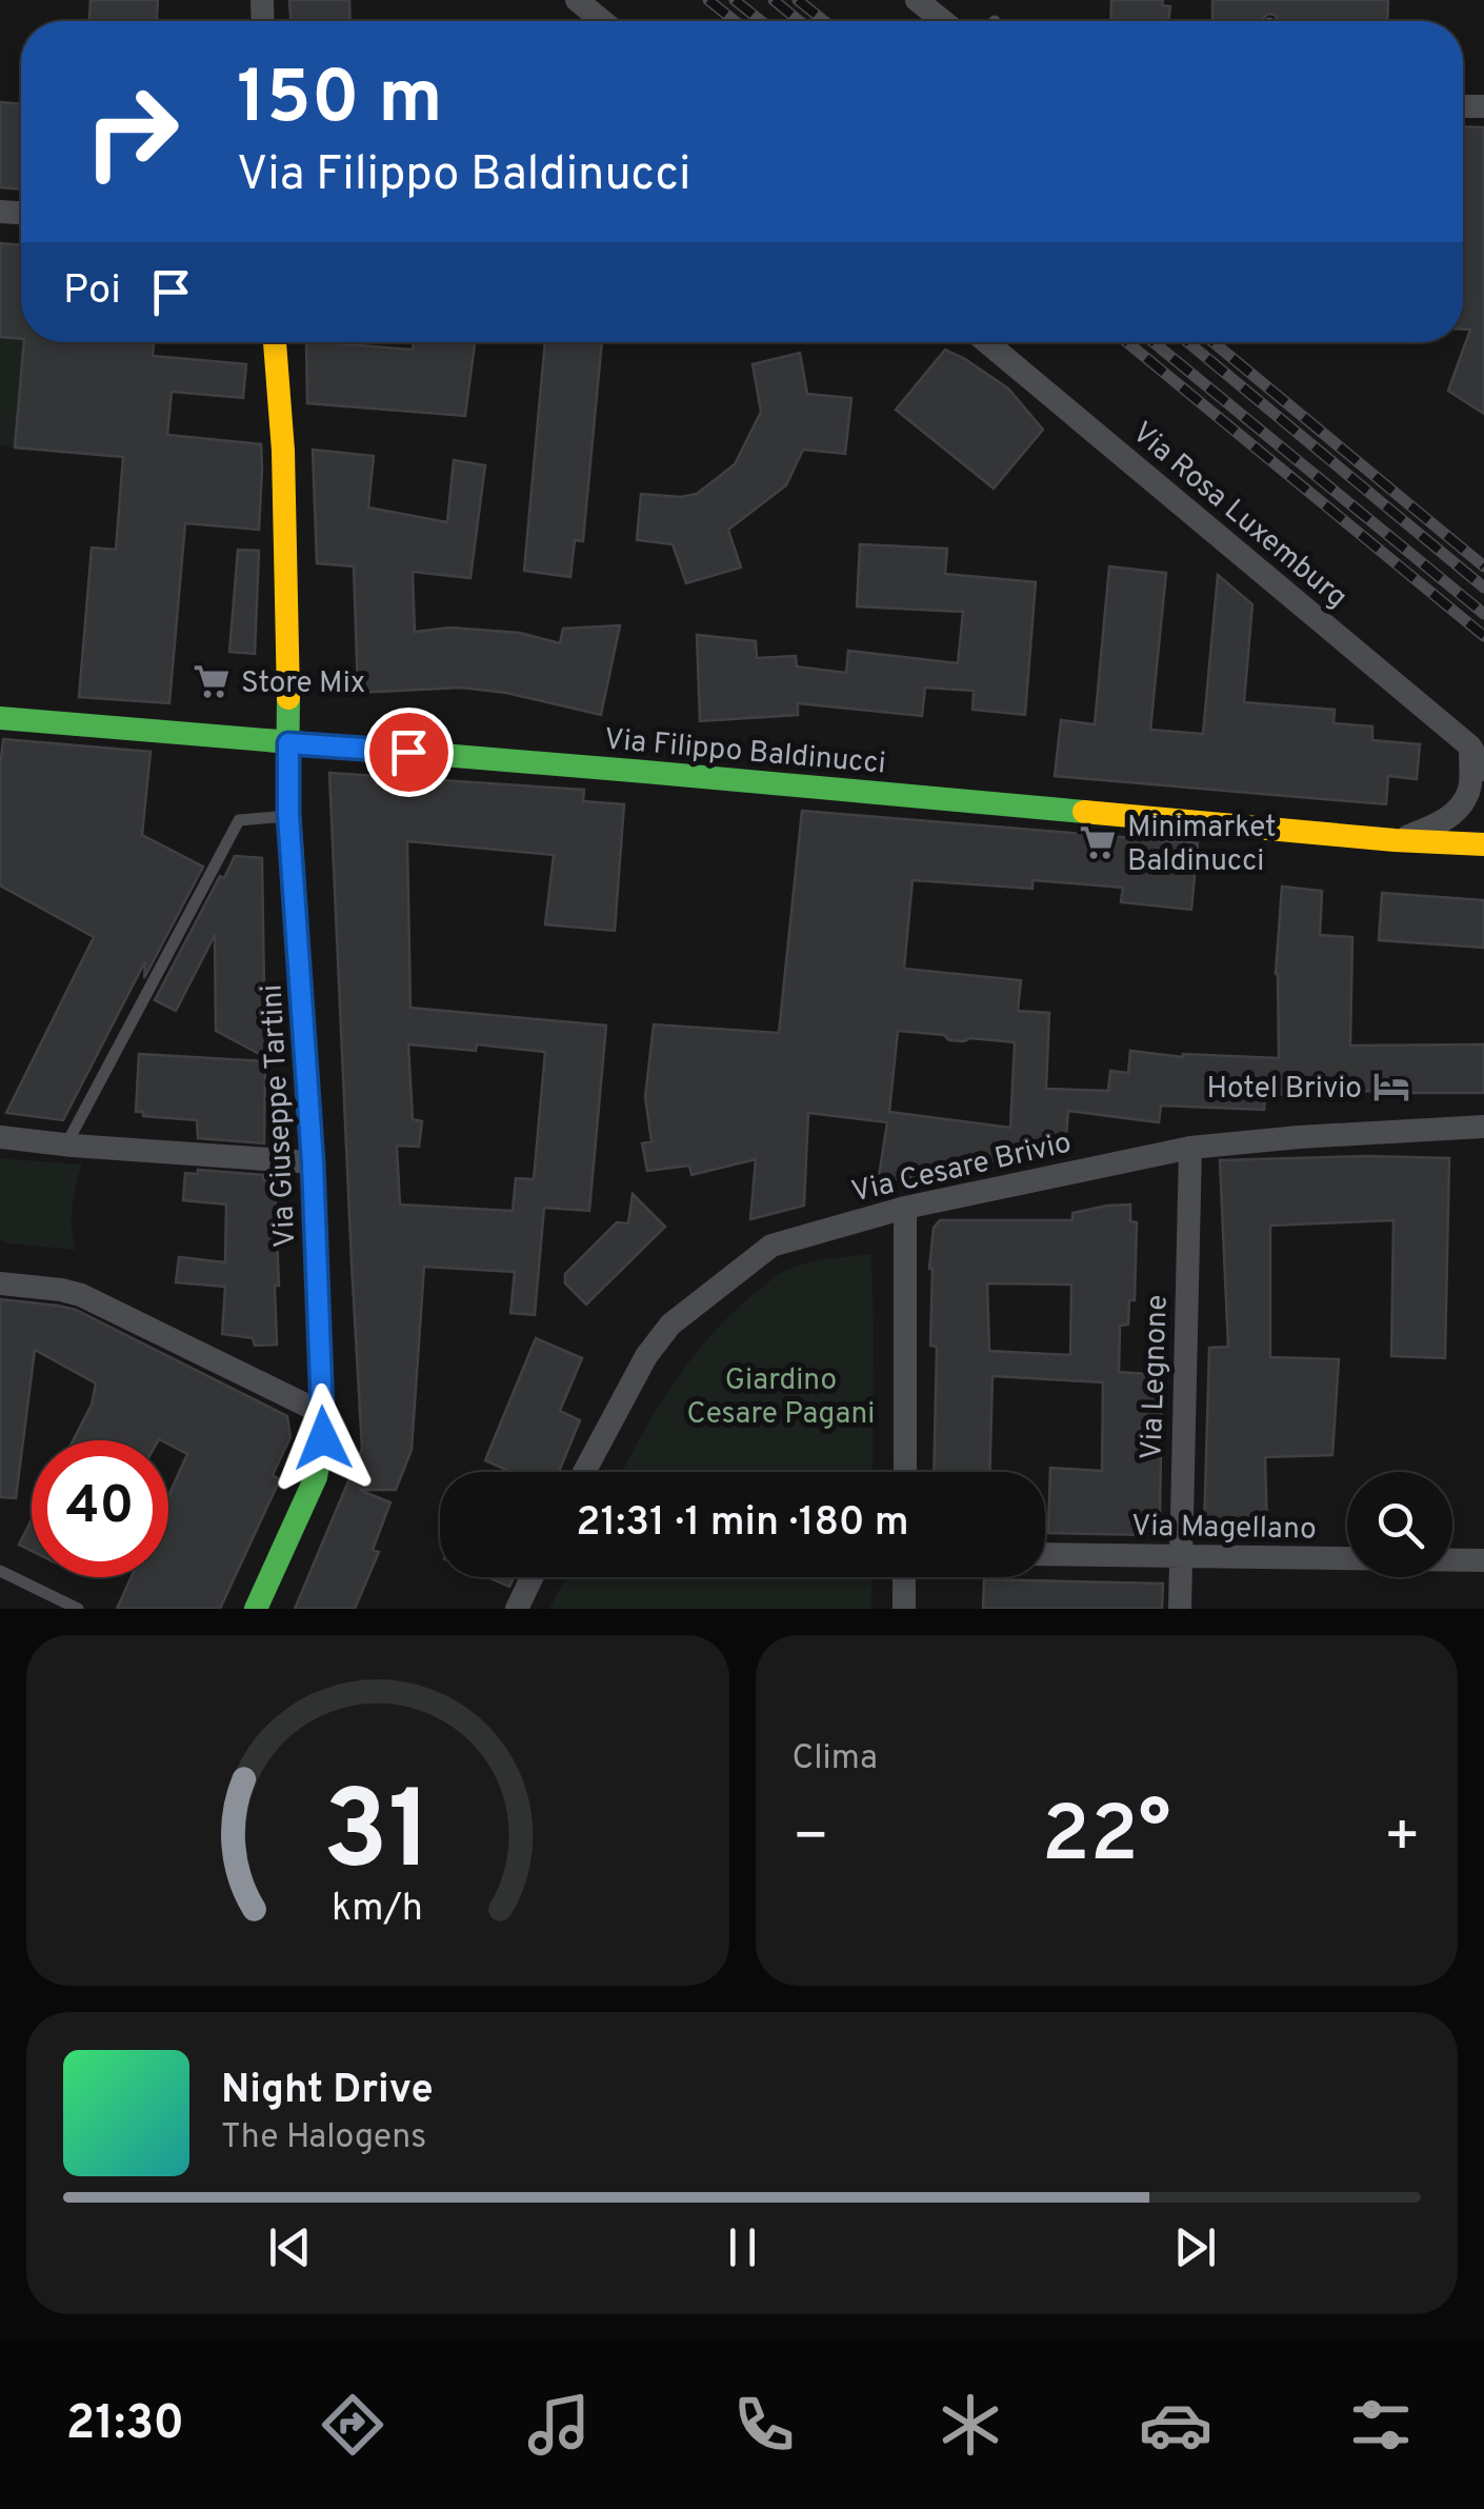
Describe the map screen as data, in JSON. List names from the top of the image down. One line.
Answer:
{"streets":{"street":["Via Rosa Luxemburg","Via Filippo Baldinucci","Via Giuseppe Tartini","Via Cesare Brivio","Via Legnone","Via Magellano"]},"crossings":[["Via Filippo Baldinucci","Via Giuseppe Tartini"],["Via Cesare Brivio","Via Legnone"],["Via Legnone","Via Magellano"]],"parks":["Giardino Cesare Pagani"],"places":{"supermarket":["Store Mix","Minimarket Baldinucci"],"hotel":["Hotel Brivio"]},"page":{"turn":["150 m","Via Filippo Baldinucci"],"then":"Poi","limit":"40","trip":"21:31 · 1 min · 180 m","tile":"Clima","heat":["−","22°","+"],"song":["Night Drive","The Halogens"],"tabs":"21:30","gauge":["31","km/h"]}}
